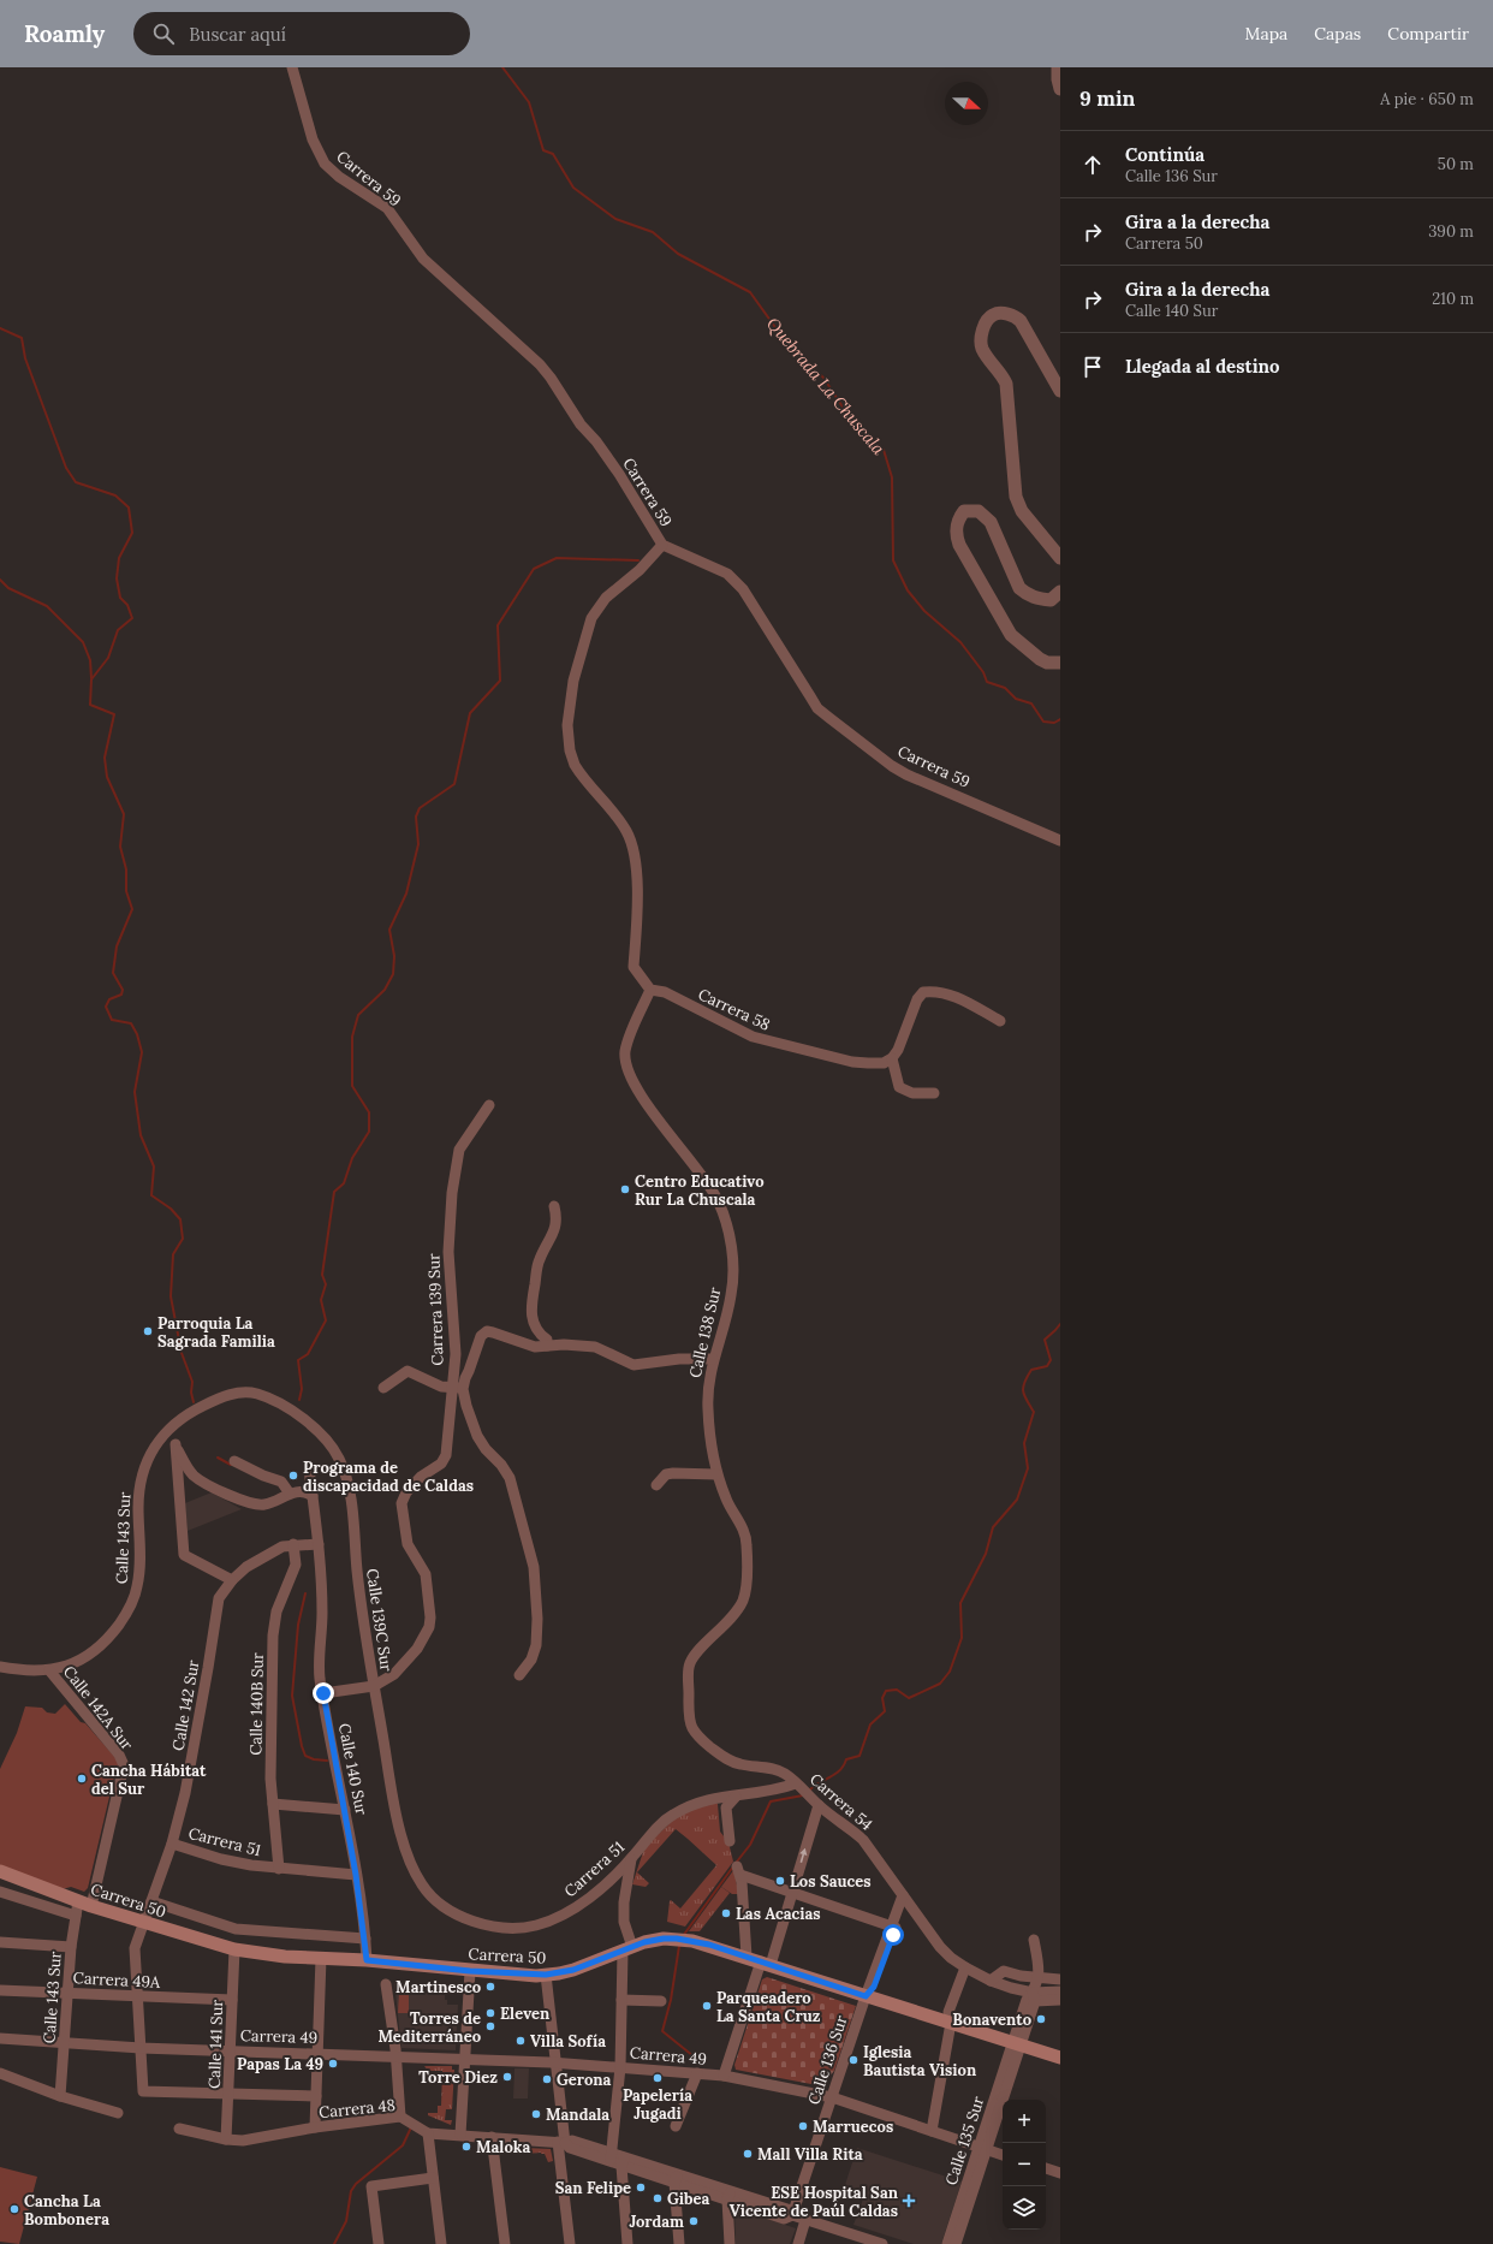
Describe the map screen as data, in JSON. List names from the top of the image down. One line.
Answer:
{"streets":{"main road":["Carrera 50"],"street":["Carrera 59","Carrera 58","Carrera 139 Sur","Calle 138 Sur","Calle 143 Sur","Calle 139C Sur","Calle 140B Sur","Calle 142 Sur","Calle 142A Sur","Calle 140 Sur","Carrera 54","Carrera 51","Carrera 49A","Carrera 49","Calle 141 Sur","Calle 136 Sur","Carrera 48","Calle 135 Sur"]},"crossings":[["Carrera 58","Calle 138 Sur"],["Carrera 139 Sur","Calle 139C Sur"],["Calle 138 Sur","Carrera 54"],["Calle 143 Sur","Calle 139C Sur"],["Calle 143 Sur","Calle 142A Sur"],["Calle 143 Sur","Carrera 50"],["Calle 143 Sur","Carrera 49A"],["Calle 143 Sur","Carrera 49"],["Calle 139C Sur","Carrera 51"],["Calle 140B Sur","Calle 142 Sur"],["Calle 140B Sur","Carrera 51"],["Calle 142 Sur","Carrera 51"],["Calle 142 Sur","Carrera 50"],["Calle 142 Sur","Carrera 49A"],["Calle 142 Sur","Carrera 49"],["Calle 142 Sur","Calle 141 Sur"],["Calle 142A Sur","Carrera 50"],["Calle 140 Sur","Carrera 51"],["Calle 140 Sur","Carrera 50"],["Carrera 54","Carrera 51"],["Carrera 54","Calle 136 Sur"],["Carrera 54","Calle 135 Sur"],["Carrera 50","Calle 141 Sur"],["Carrera 50","Calle 136 Sur"],["Carrera 50","Calle 135 Sur"],["Carrera 49A","Calle 141 Sur"],["Carrera 49","Calle 141 Sur"],["Carrera 49","Calle 136 Sur"],["Carrera 49","Calle 135 Sur"],["Calle 141 Sur","Carrera 48"],["Calle 136 Sur","Carrera 48"]],"water":["Quebrada La Chuscala"],"places":{"other":["Centro Educativo Rur La Chuscala","Parroquia La Sagrada Familia","Programa de discapacidad de Caldas","Cancha Hábitat del Sur","Los Sauces","Las Acacias","Martinesco","Parqueadero La Santa Cruz","Eleven","Bonavento","Torres de Mediterráneo","Villa Sofía","Iglesia Bautista Vision","Papas La 49","Torre Diez","Papelería Jugadi","Gerona","Mandala","Marruecos","Maloka","Mall Villa Rita","San Felipe","Gibea","Cancha La Bombonera","Jordam"],"health":["ESE Hospital San Vicente de Paúl Caldas"]},"north":"right","page":{"header":"Roamly","search":"Buscar aquí","nav":["Mapa","Capas","Compartir"],"heading":["9 min","A pie · 650 m"],"list":[["Continúa","Calle 136 Sur","50 m"],["Gira a la derecha","Carrera 50","390 m"],["Gira a la derecha","Calle 140 Sur","210 m"],"Llegada al destino"],"map_buttons":["+","−"]}}
